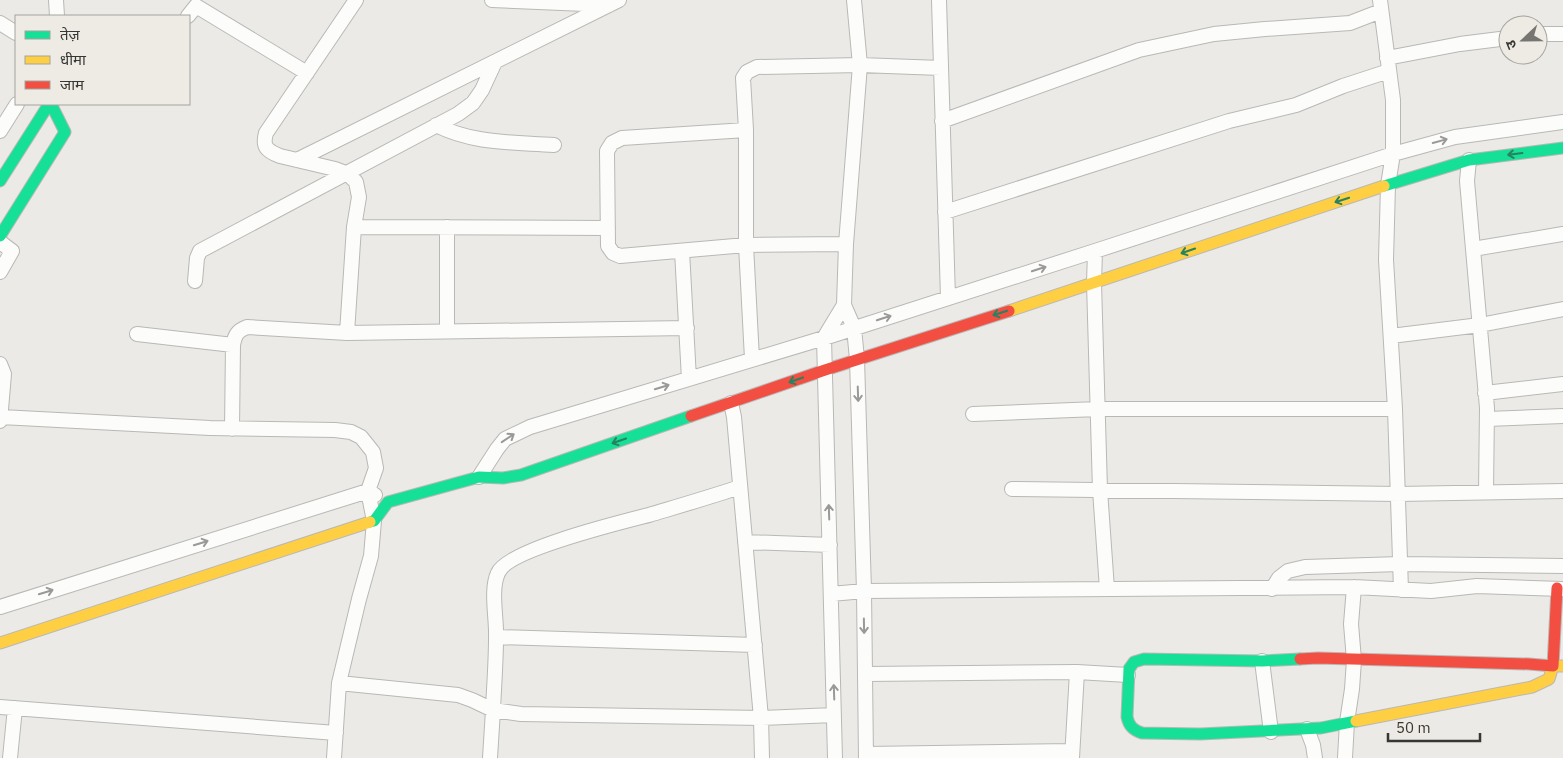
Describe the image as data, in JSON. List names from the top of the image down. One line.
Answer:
{"legend":["तेज़","धीमा","जाम"],"scale_bar":"50 m","north":"left"}
